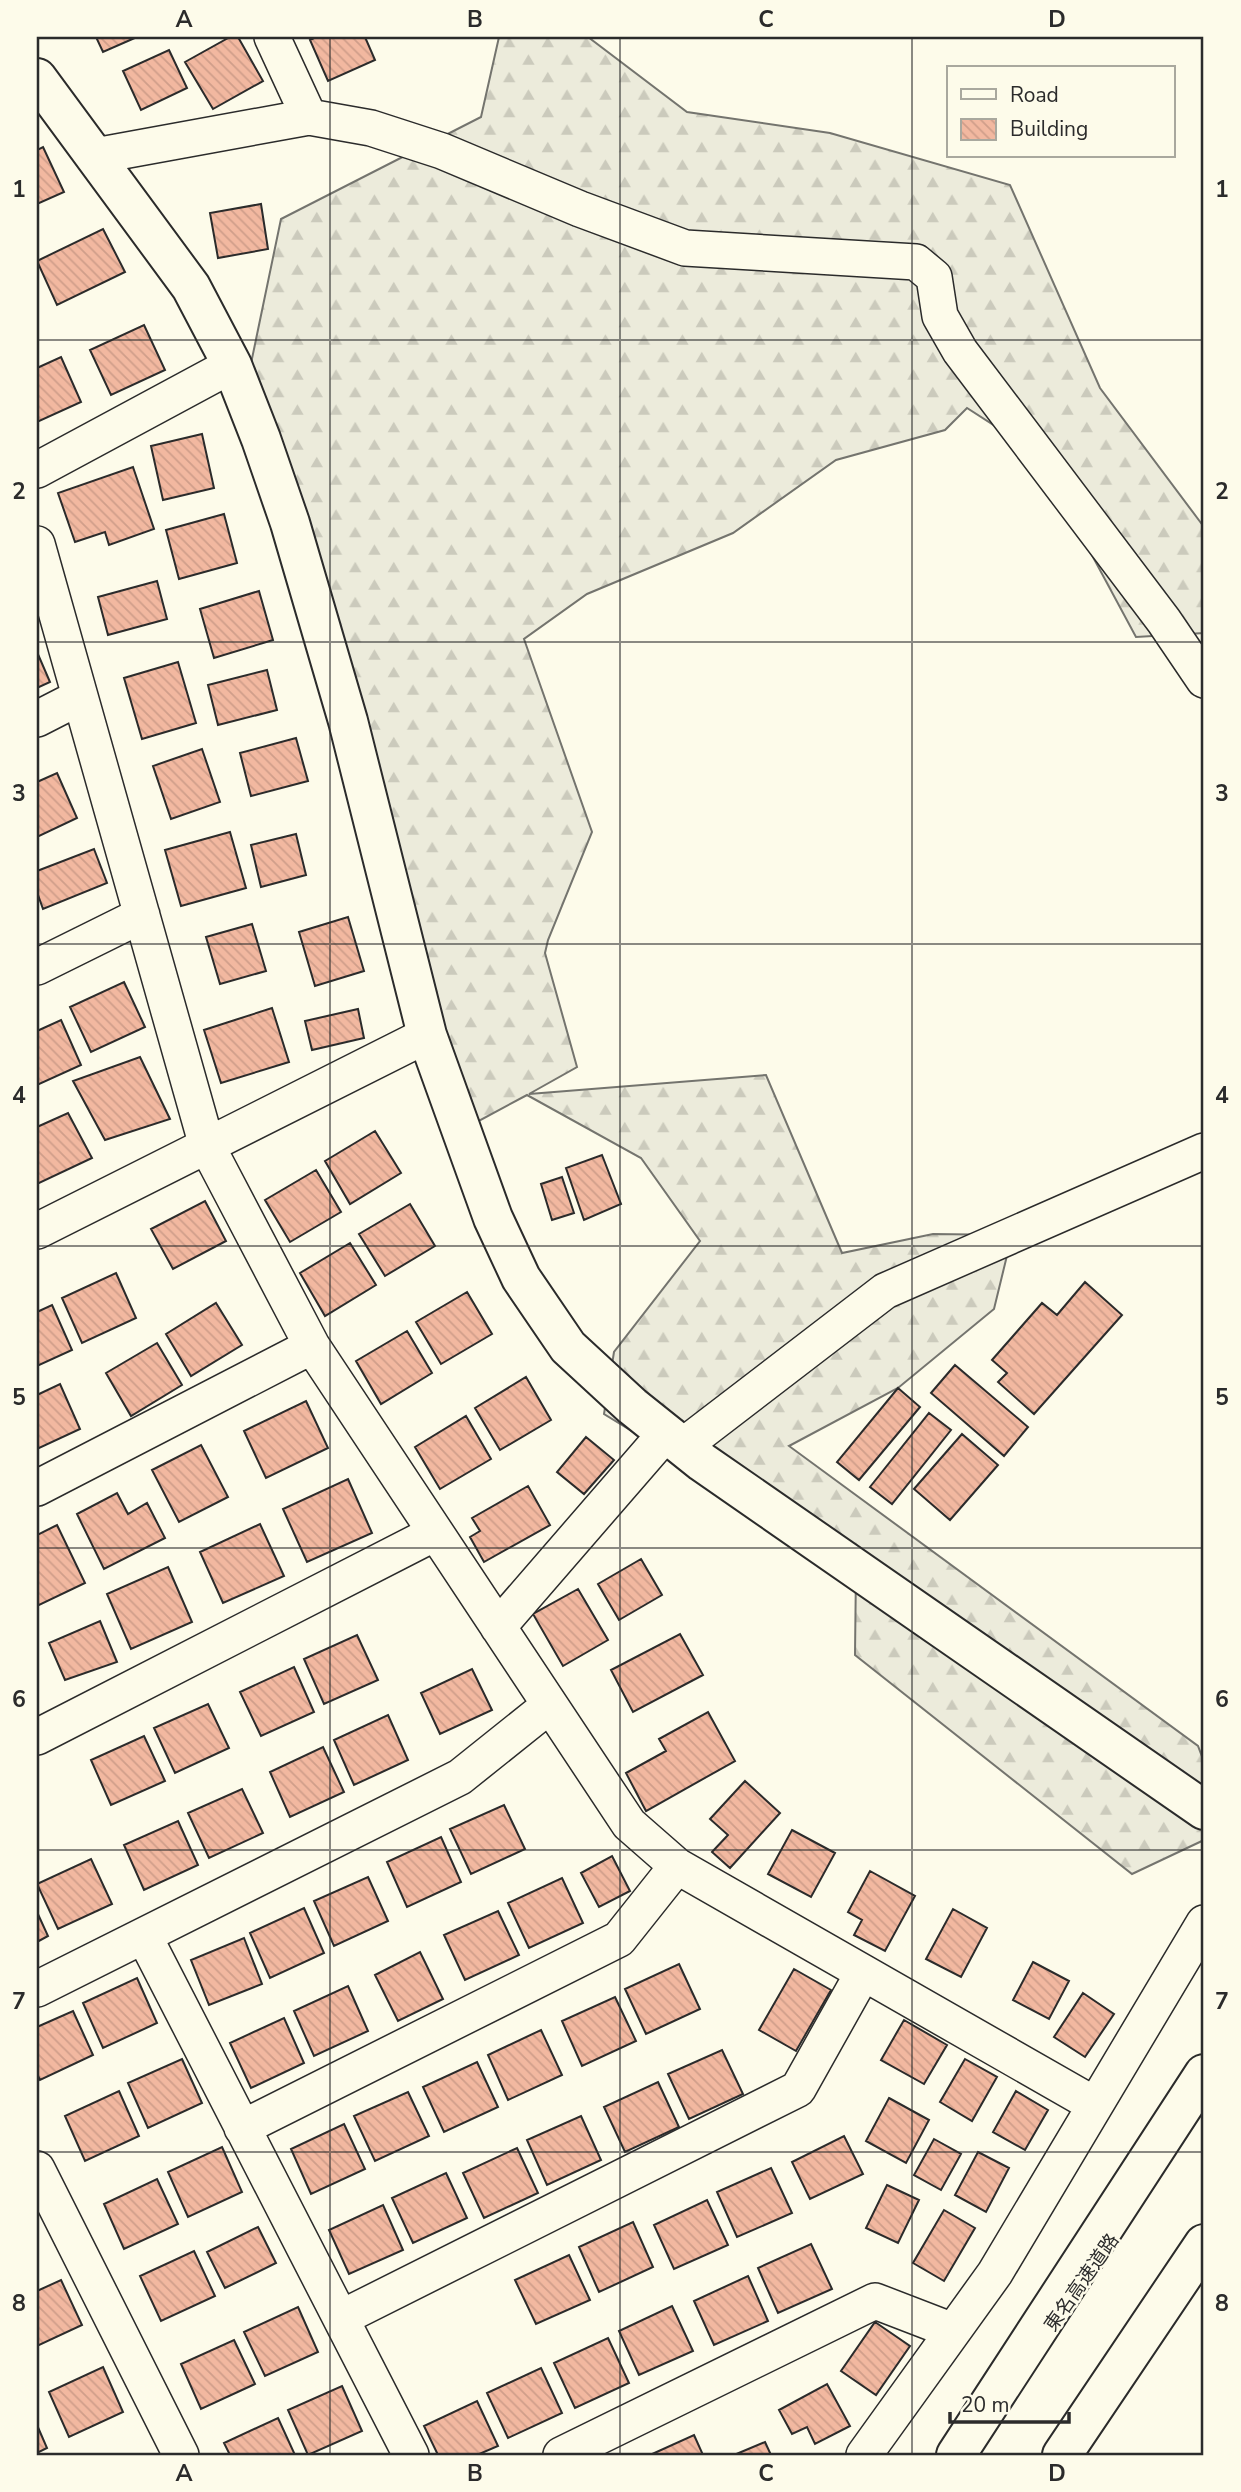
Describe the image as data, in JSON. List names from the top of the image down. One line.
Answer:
{"streets":{"main road":["東名高速道路"]},"legend":["Road","Building"],"scale_bar":"20 m","grid":{"columns":["A","B","C","D"],"rows":["1","2","3","4","5","6","7","8"]}}
